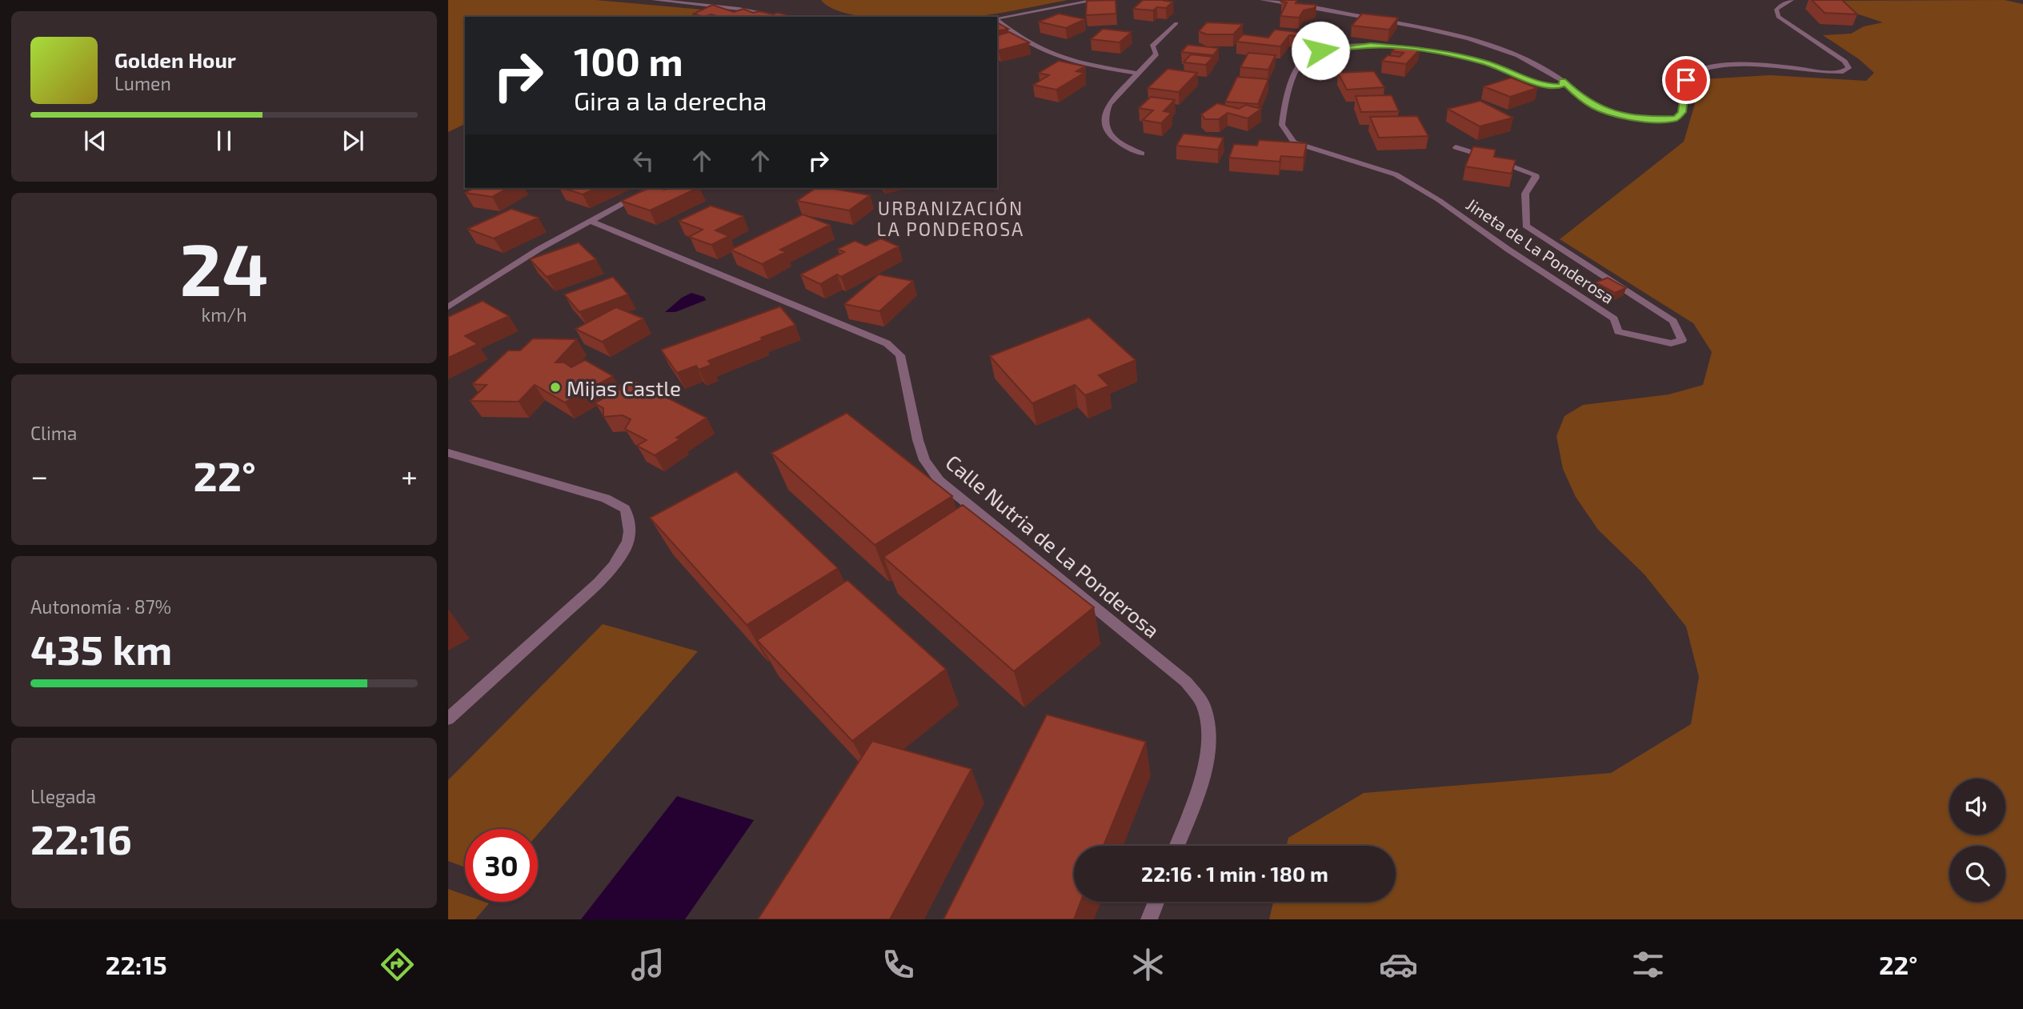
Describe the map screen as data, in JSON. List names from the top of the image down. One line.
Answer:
{"streets":{"street":["Jineta de La Ponderosa","Calle Nutria de La Ponderosa"]},"districts":["URBANIZACIÓN LA PONDEROSA"],"places":["Mijas Castle"],"page":{"turn":["100 m","Gira a la derecha"],"song":["Golden Hour","Lumen"],"tile":[["24","km/h"],"Clima",["Autonomía · 87%","435 km"],["Llegada","22:16"]],"heat":["−","22°","+"],"limit":"30","trip":"22:16 · 1 min · 180 m","tabs":["22:15","22°"]}}
